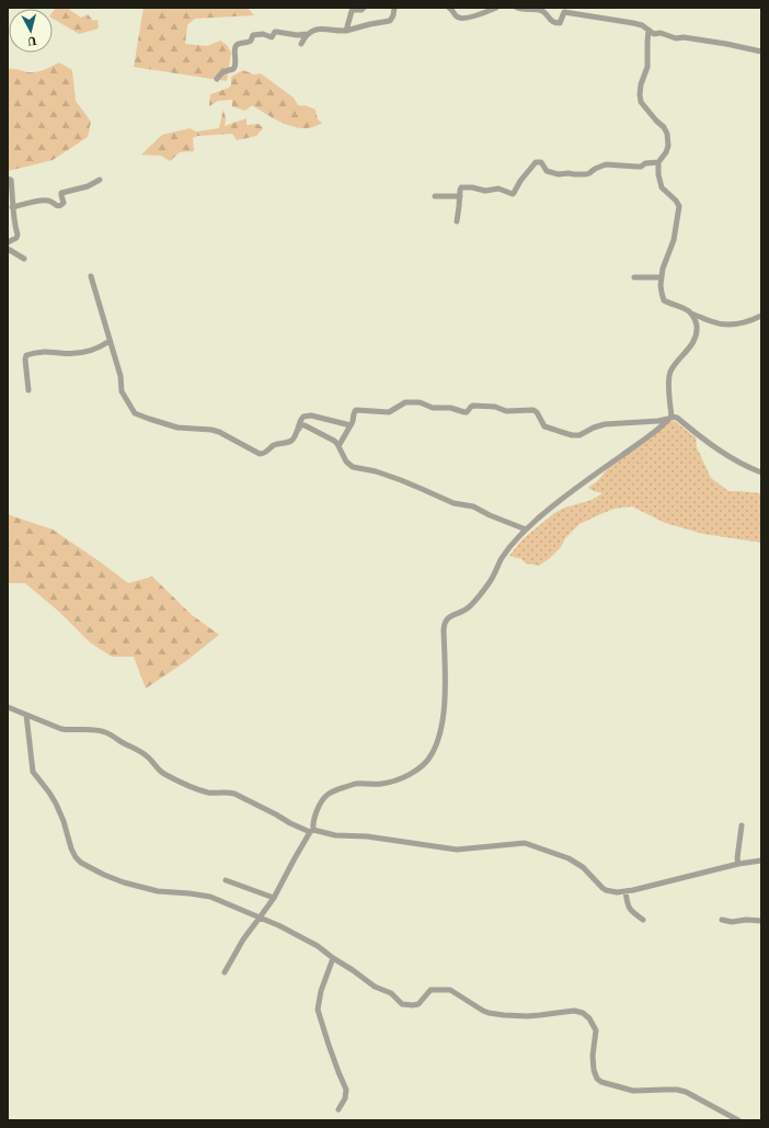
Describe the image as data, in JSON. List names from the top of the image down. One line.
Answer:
{"north":"bottom"}
